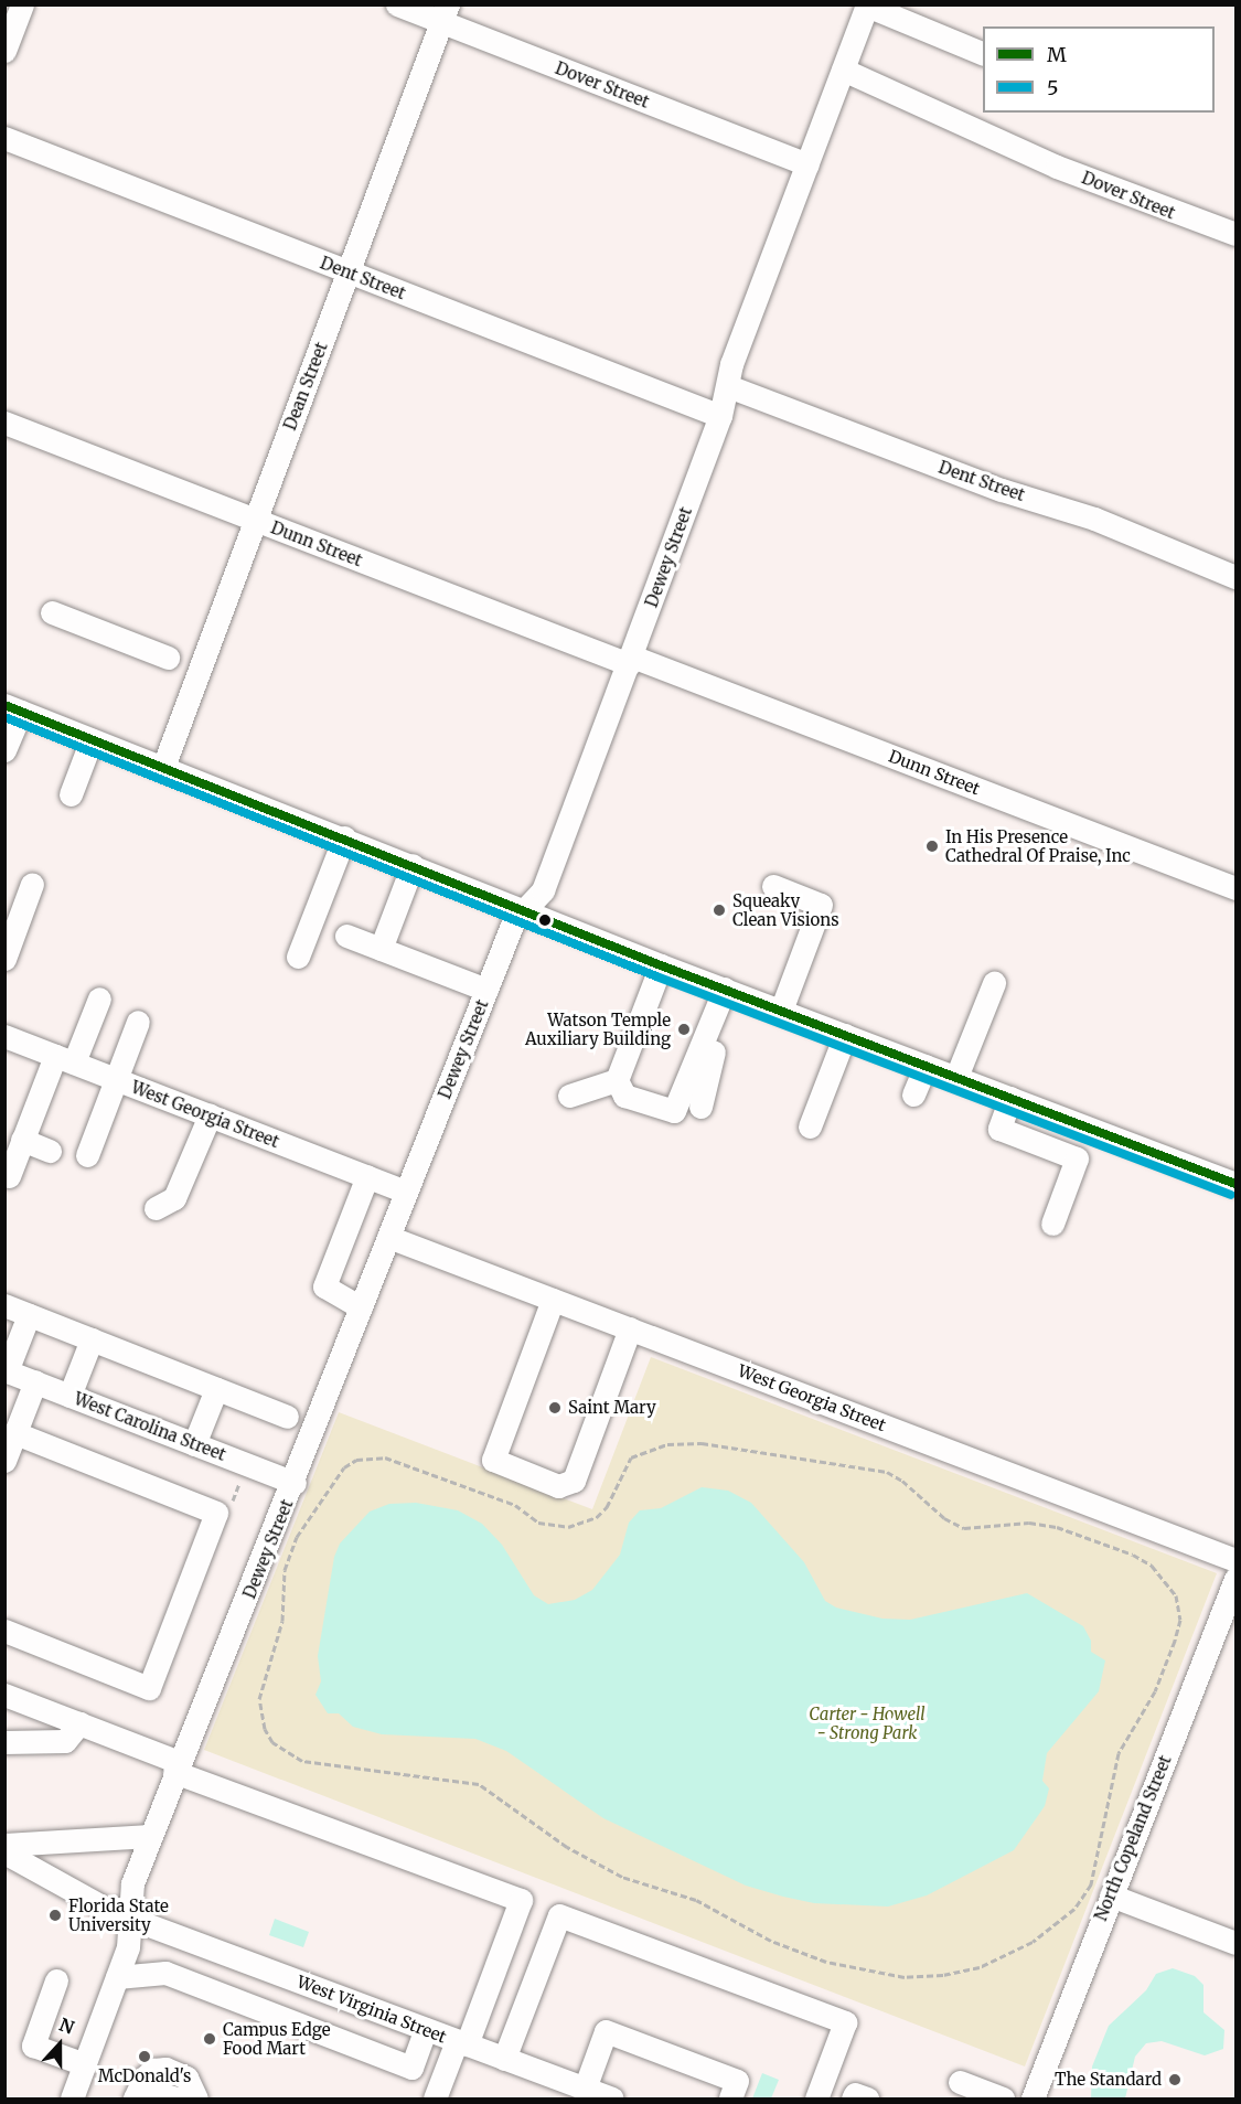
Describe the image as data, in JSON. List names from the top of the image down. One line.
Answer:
{"streets":{"street":["Dover Street","Dent Street","Dean Street","Dunn Street","Dewey Street","West Georgia Street","West Carolina Street","North Copeland Street","West Virginia Street"]},"crossings":[["Dover Street","Dean Street"],["Dover Street","Dewey Street"],["Dent Street","Dean Street"],["Dent Street","Dewey Street"],["Dean Street","Dunn Street"],["Dunn Street","Dewey Street"],["Dewey Street","West Georgia Street"],["Dewey Street","West Carolina Street"],["Dewey Street","West Virginia Street"]],"parks":["Carter - Howell - Strong Park"],"places":["In His Presence Cathedral Of Praise, Inc","Squeaky Clean Visions","Watson Temple Auxiliary Building","Saint Mary","Florida State University","Campus Edge Food Mart","McDonald's","The Standard"],"lines":["transit line M","transit line 5"],"legend":["M","5"],"north":"top"}
